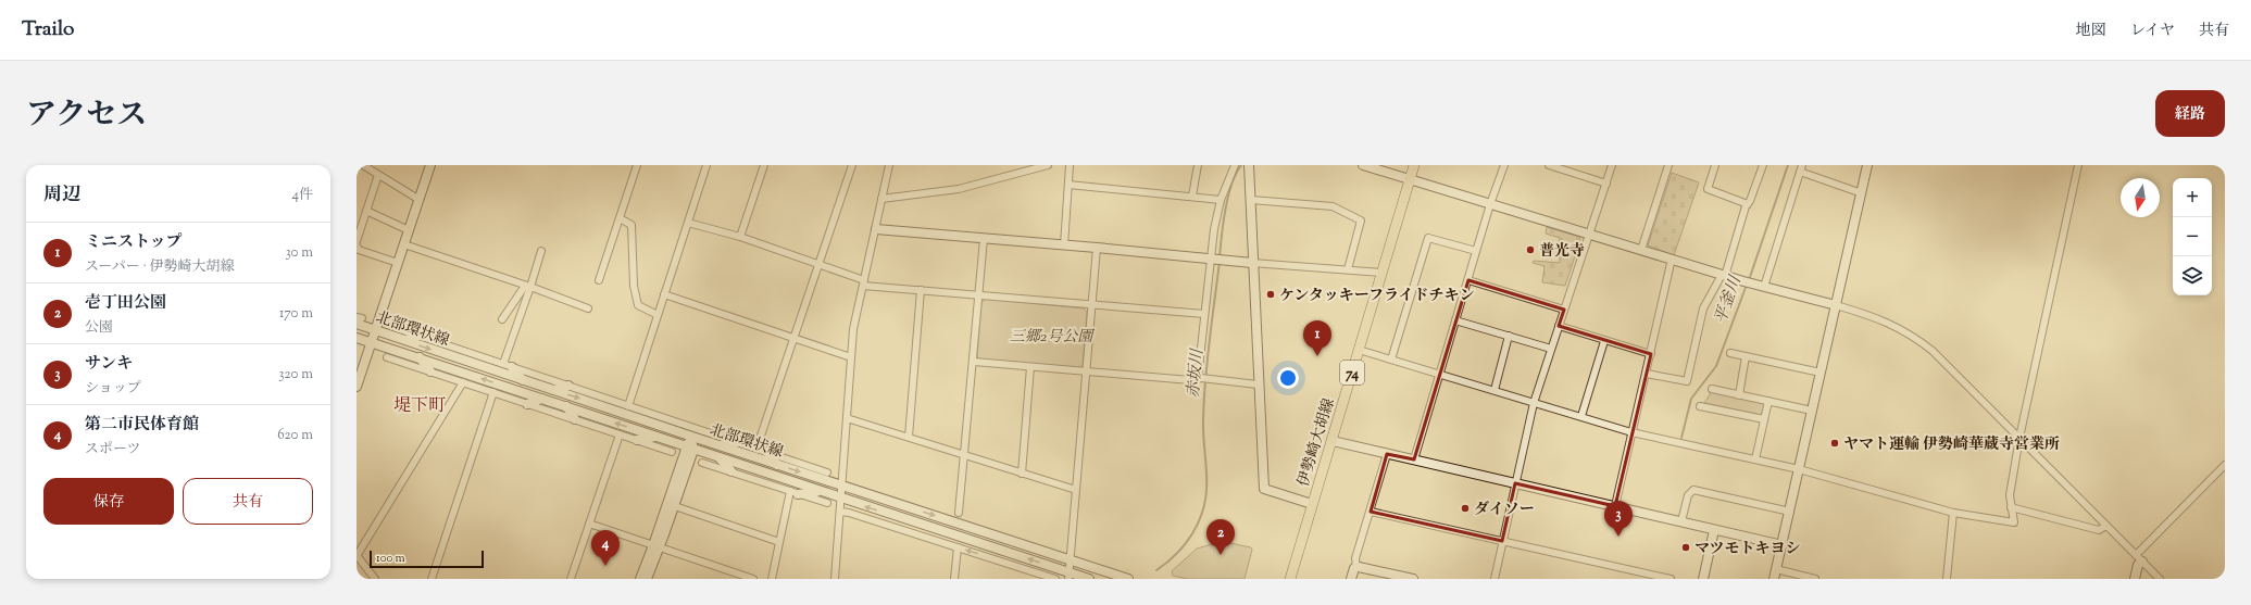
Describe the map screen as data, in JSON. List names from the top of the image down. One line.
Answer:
{"streets":{"main road":["74","伊勢崎大胡線"],"street":["北部環状線"]},"districts":["堤下町"],"water":["平釜川","赤坂川"],"parks":["三郷2号公園"],"places":["普光寺","ケンタッキーフライドチキン","ヤマト運輸 伊勢崎華蔵寺営業所","ダイソー","マツモトキヨシ"],"scale_bar":"100 m","north":"bottom","page":{"header":"Trailo","nav":["地図","レイヤ","共有"],"title":"アクセス","buttons":["経路",["保存","共有"]],"heading":["周辺","4件"],"map_buttons":["+","−"],"list":[{"mark":"1","name":"ミニストップ","note":"スーパー · 伊勢崎大胡線","value":"30 m"},{"mark":"2","name":"壱丁田公園","note":"公園","value":"170 m"},{"mark":"3","name":"サンキ","note":"ショップ","value":"320 m"},{"mark":"4","name":"第二市民体育館","note":"スポーツ","value":"620 m"}],"pins":["1","3","2","4"],"scale":"100 m"}}
